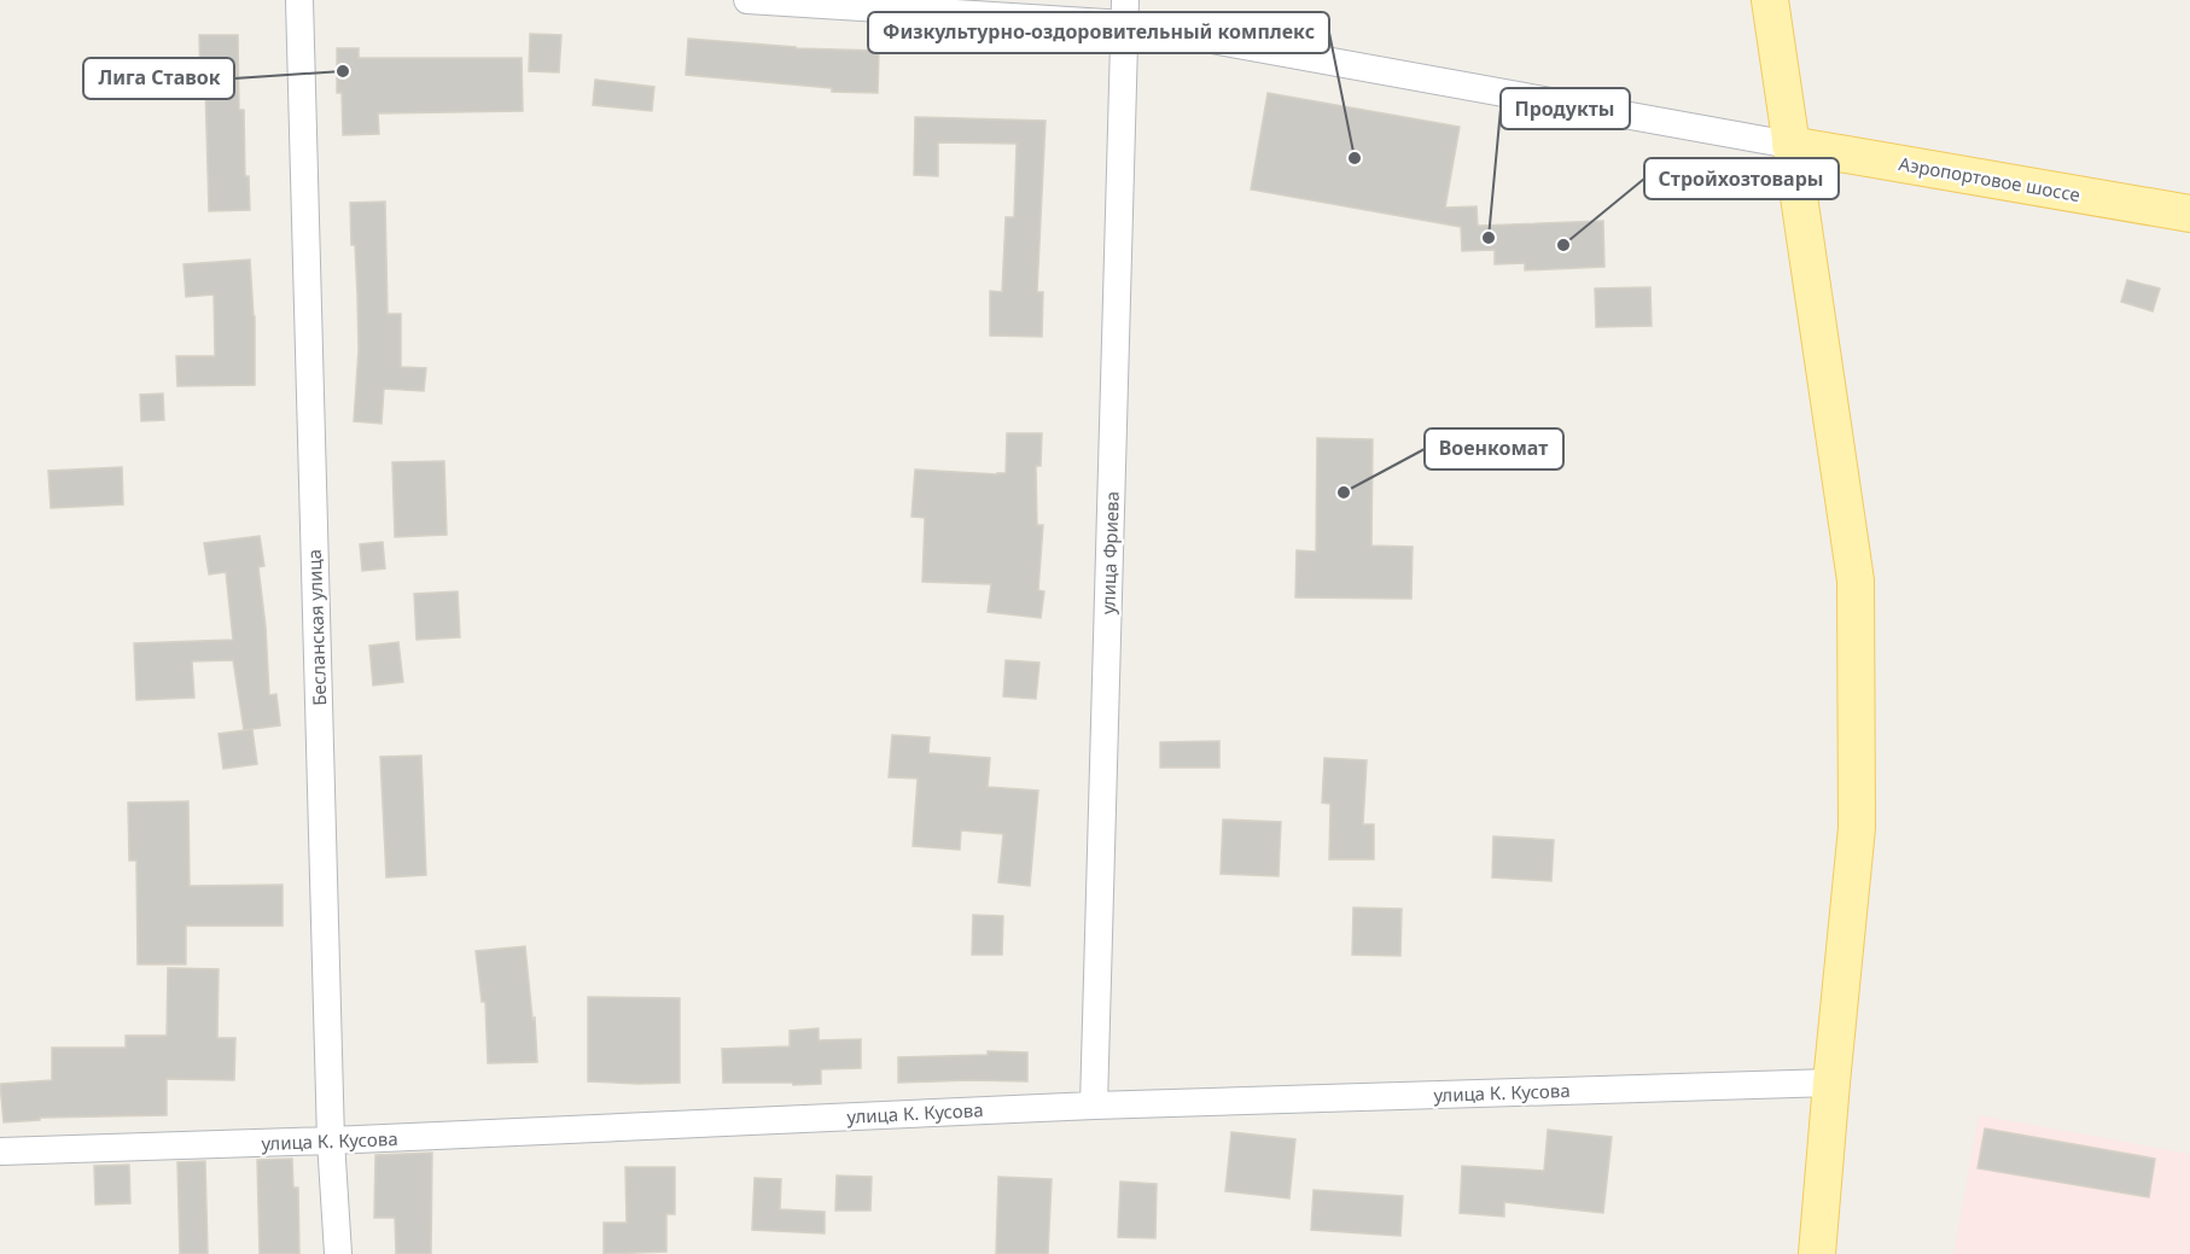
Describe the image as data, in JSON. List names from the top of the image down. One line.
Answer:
{"streets":{"main road":["Аэропортовое шоссе"],"street":["улица Фриева","Бесланская улица","улица К. Кусова"]},"crossings":[["улица Фриева","улица К. Кусова"],["Бесланская улица","улица К. Кусова"]],"places":["Лига Ставок","Физкультурно-оздоровительный комплекс","Продукты","Стройхозтовары","Военкомат"]}
